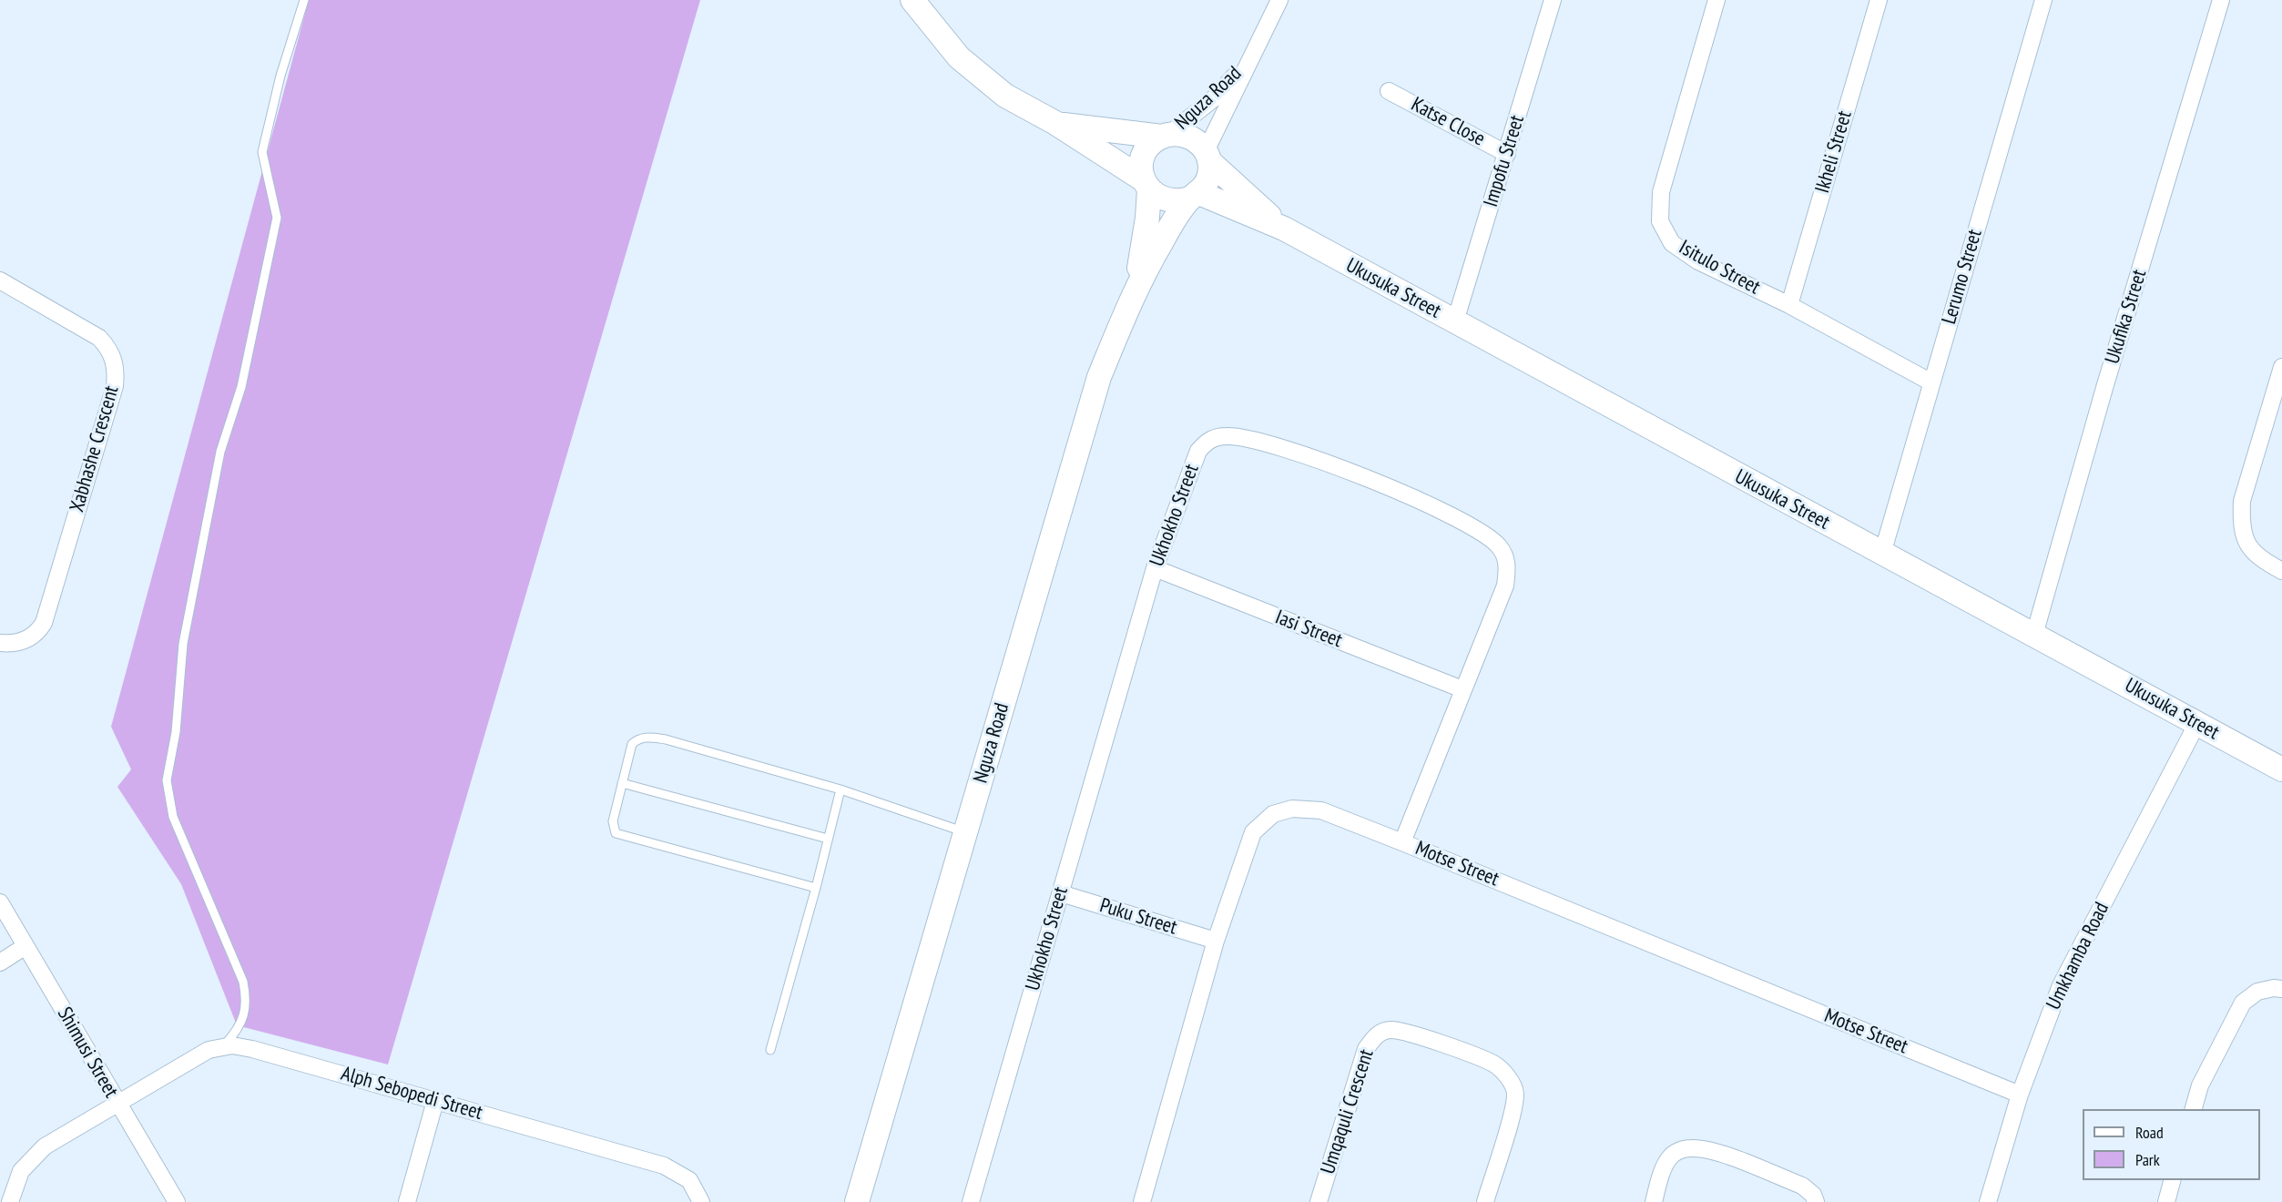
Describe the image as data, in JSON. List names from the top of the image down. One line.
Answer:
{"streets":{"street":["Nguza Road","Katse Close","Ikheli Street","Impofu Street","Isitulo Street","Lerumo Street","Ukusuka Street","Ukufika Street","Xabhashe Crescent","Ukhokho Street","Iasi Street","Motse Street","Puku Street","Umkhamba Road","Shimusi Street","Alph Sebopedi Street","Umqaquli Crescent"]},"crossings":[["Nguza Road","Ukusuka Street"],["Katse Close","Impofu Street"],["Ikheli Street","Isitulo Street"],["Impofu Street","Ukusuka Street"],["Isitulo Street","Lerumo Street"],["Lerumo Street","Ukusuka Street"],["Ukusuka Street","Ukufika Street"],["Ukusuka Street","Umkhamba Road"],["Ukhokho Street","Iasi Street"],["Ukhokho Street","Motse Street"],["Ukhokho Street","Puku Street"],["Motse Street","Puku Street"],["Motse Street","Umkhamba Road"],["Shimusi Street","Alph Sebopedi Street"]],"legend":["Road","Park"]}
